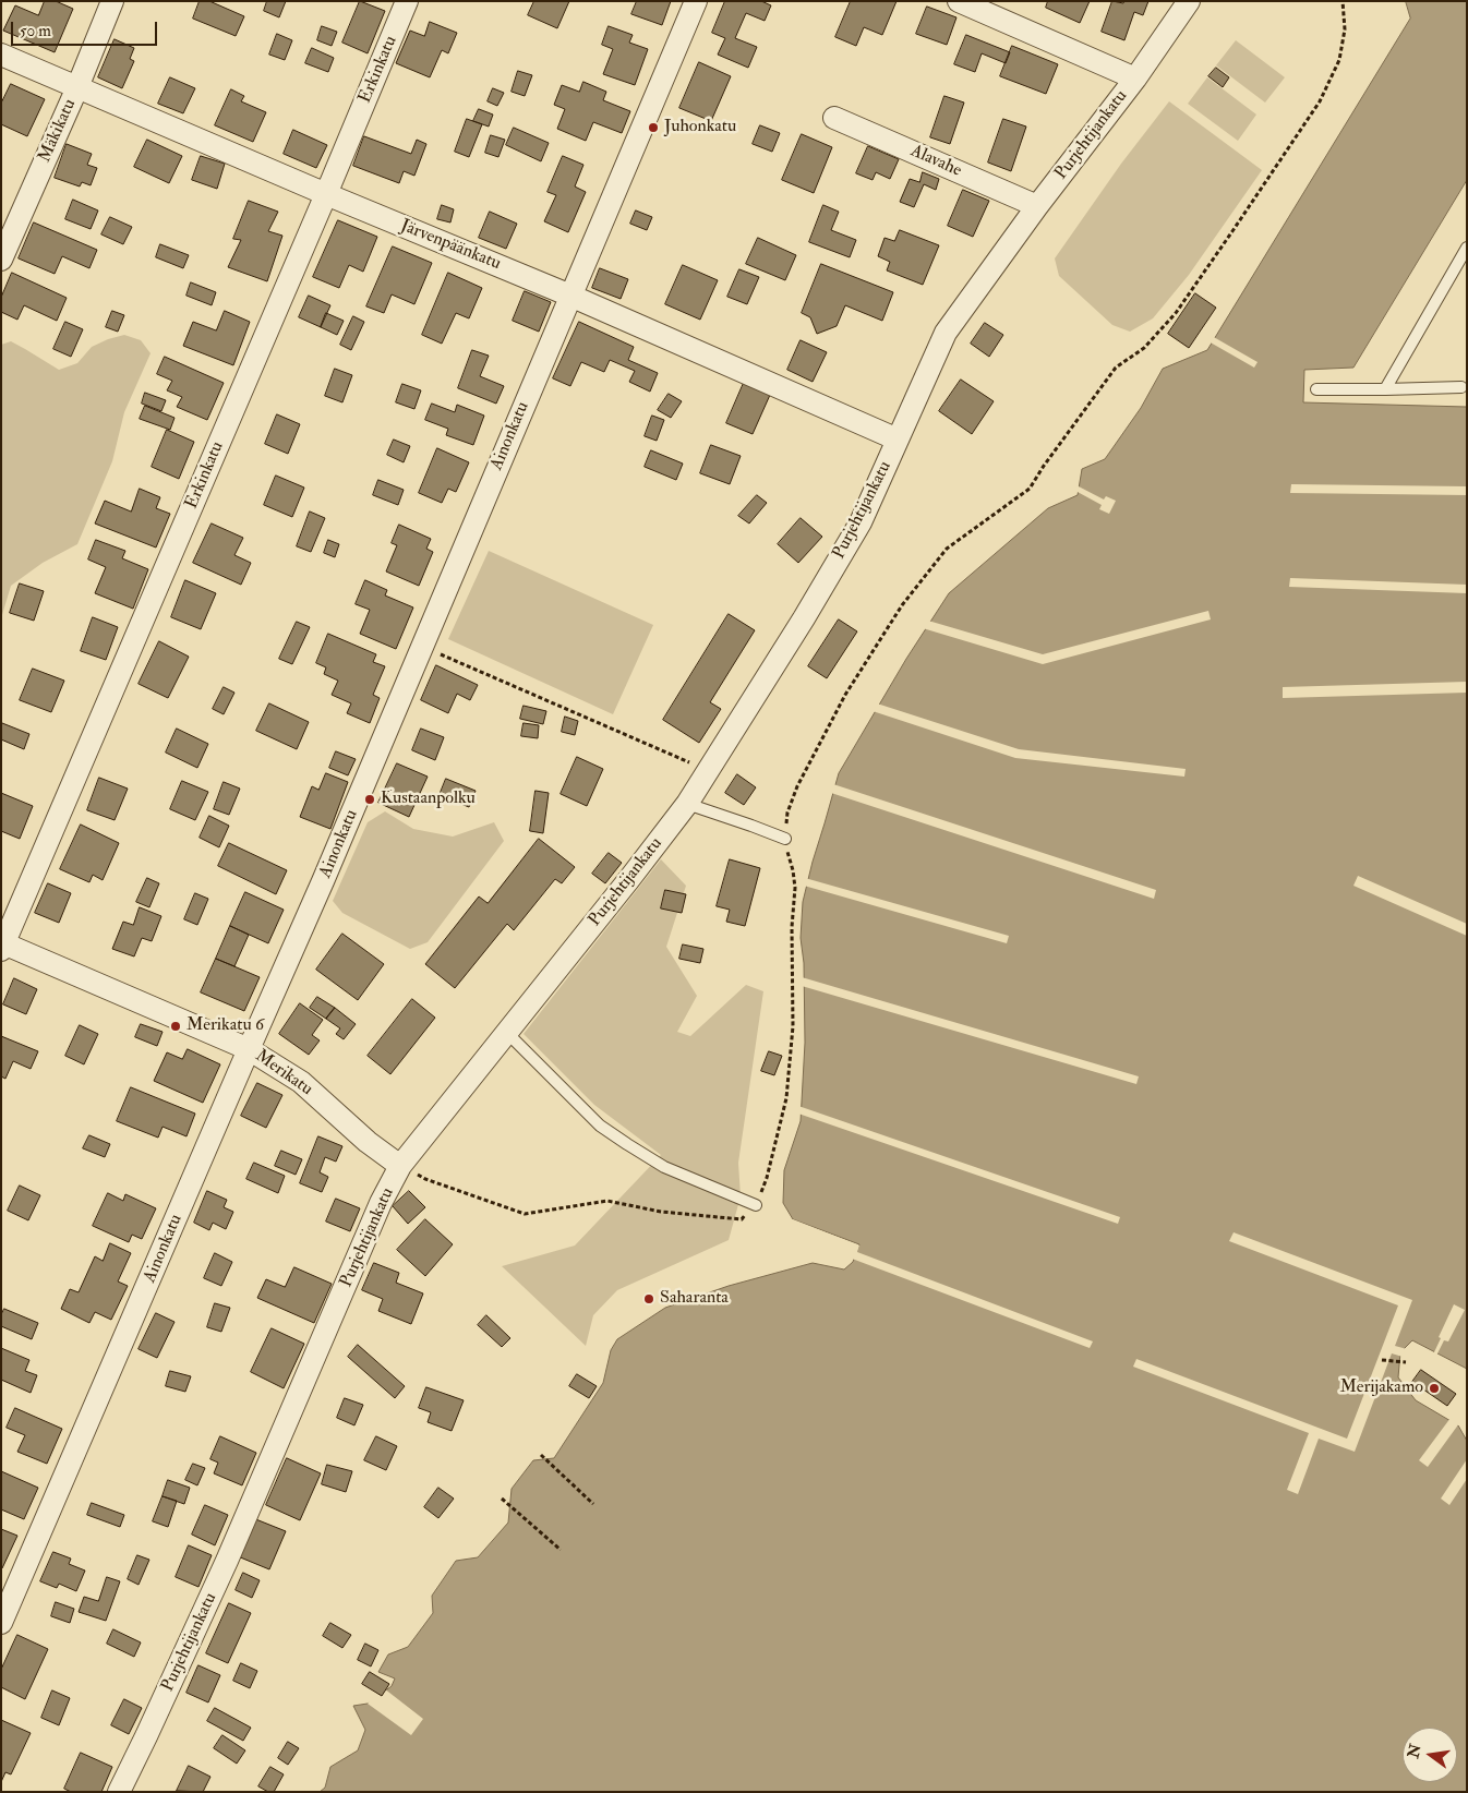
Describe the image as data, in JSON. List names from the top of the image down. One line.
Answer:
{"streets":{"street":["Erkinkatu","Mäkikatu","Purjehtijankatu","Alavahe","Järvenpäänkatu","Ainonkatu","Merikatu"]},"crossings":[["Erkinkatu","Järvenpäänkatu"],["Erkinkatu","Merikatu"],["Mäkikatu","Järvenpäänkatu"],["Purjehtijankatu","Alavahe"],["Purjehtijankatu","Järvenpäänkatu"],["Purjehtijankatu","Merikatu"],["Järvenpäänkatu","Ainonkatu"],["Ainonkatu","Merikatu"]],"places":["Juhonkatu","Kustaanpolku","Merikatu 6","Saharanta","Merijakamo"],"scale_bar":"50 m","north":"left"}
